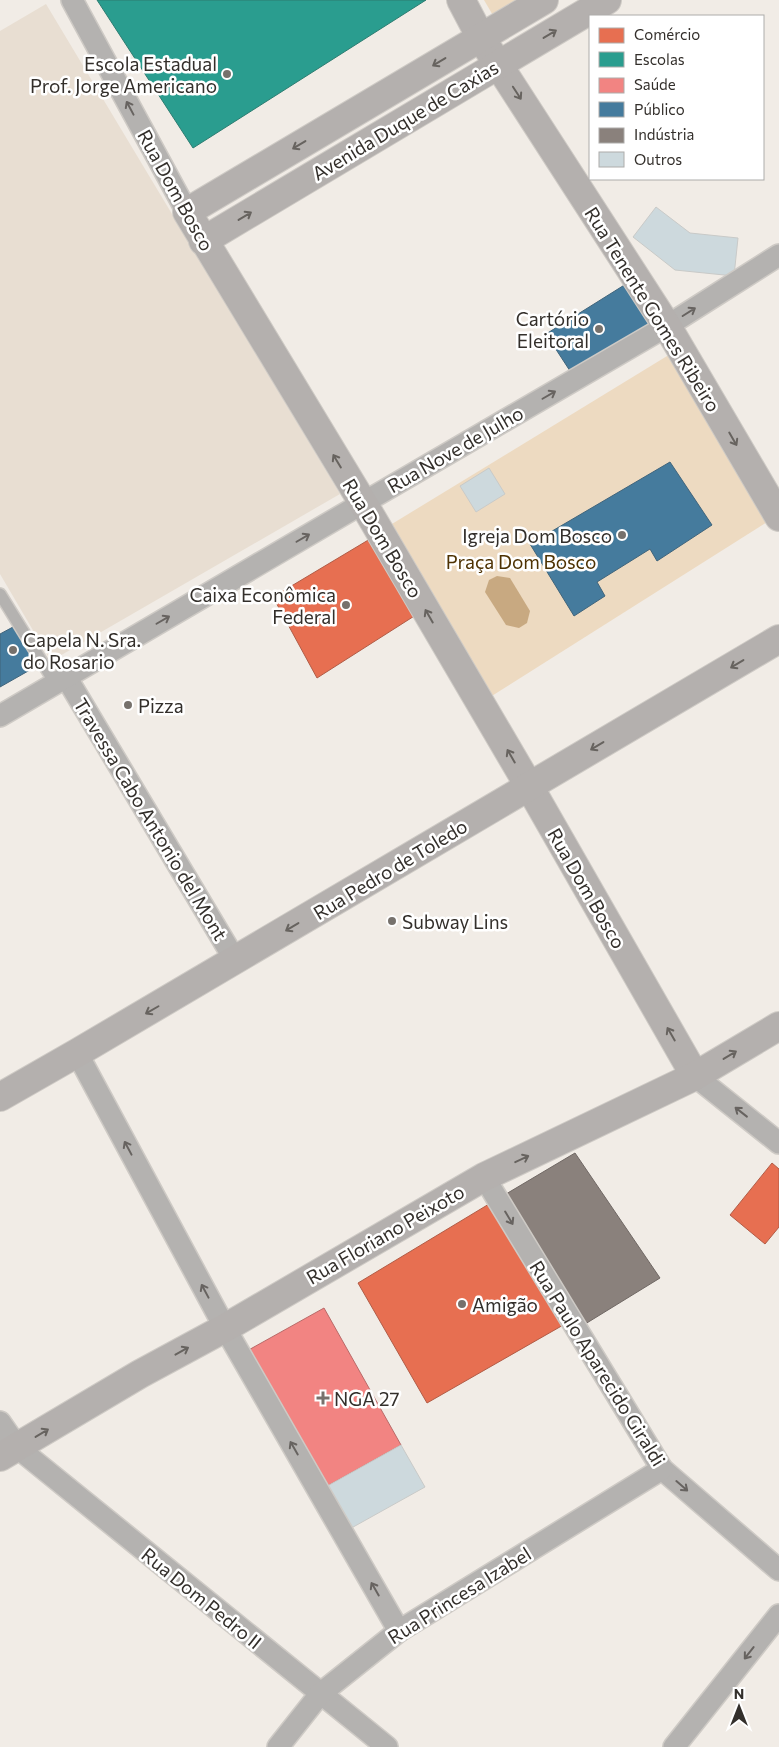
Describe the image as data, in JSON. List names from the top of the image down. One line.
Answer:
{"streets":{"main road":["Avenida Duque de Caxias","Rua Dom Bosco","Rua Tenente Gomes Ribeiro","Rua Pedro de Toledo","Rua Floriano Peixoto"],"street":["Rua Nove de Julho","Travessa Cabo Antonio del Mont","Rua Paulo Aparecido Giraldi","Rua Princesa Izabel","Rua Dom Pedro II"]},"crossings":[["Avenida Duque de Caxias","Rua Dom Bosco"],["Avenida Duque de Caxias","Rua Tenente Gomes Ribeiro"],["Rua Dom Bosco","Rua Nove de Julho"],["Rua Dom Bosco","Rua Pedro de Toledo"],["Rua Dom Bosco","Rua Floriano Peixoto"],["Rua Tenente Gomes Ribeiro","Rua Nove de Julho"],["Rua Nove de Julho","Travessa Cabo Antonio del Mont"],["Travessa Cabo Antonio del Mont","Rua Pedro de Toledo"],["Rua Floriano Peixoto","Rua Paulo Aparecido Giraldi"],["Rua Floriano Peixoto","Rua Dom Pedro II"],["Rua Paulo Aparecido Giraldi","Rua Princesa Izabel"],["Rua Princesa Izabel","Rua Dom Pedro II"]],"one_way":["Rua Dom Bosco","Rua Tenente Gomes Ribeiro","Rua Nove de Julho","Rua Pedro de Toledo","Rua Floriano Peixoto","Rua Paulo Aparecido Giraldi"],"parks":["Praça Dom Bosco"],"places":{"other":["Escola Estadual Prof. Jorge Americano","Cartório Eleitoral","Igreja Dom Bosco","Caixa Econômica Federal","Capela N. Sra. do Rosario","Pizza","Subway Lins","Amigão"],"health":["NGA 27"]},"legend":["Comércio","Escolas","Saúde","Público","Indústria","Outros"],"north":"top"}
